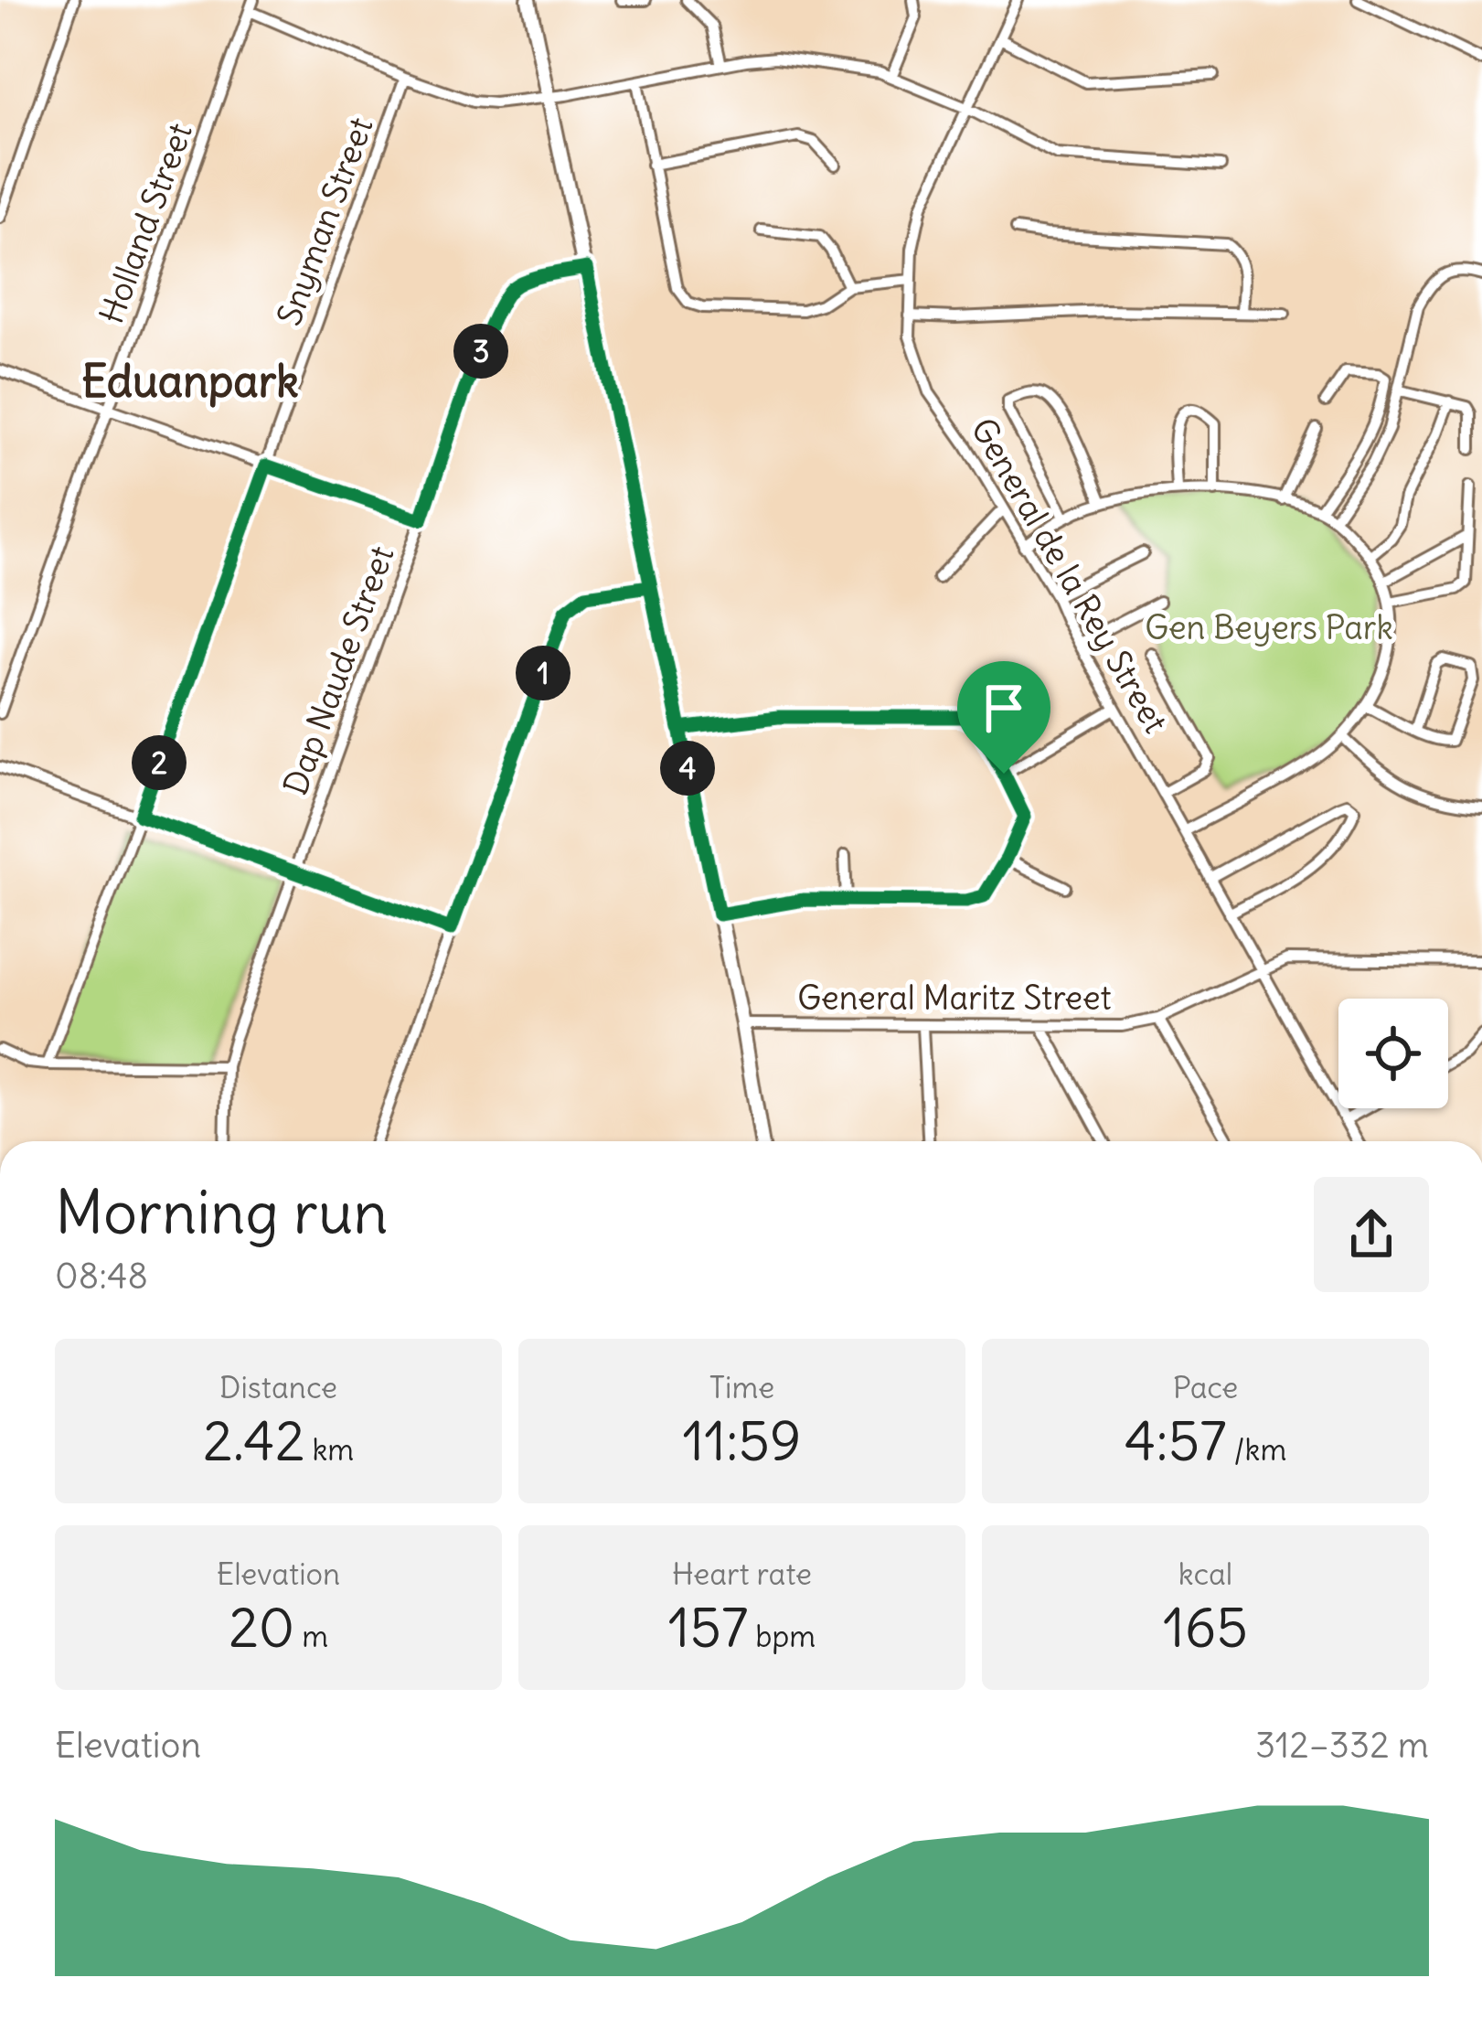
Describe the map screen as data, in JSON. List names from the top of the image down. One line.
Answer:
{"streets":{"street":["Snyman Street","Holland Street","General de la Rey Street","Dap Naude Street","General Maritz Street"]},"crossings":[["General de la Rey Street","General Maritz Street"]],"districts":["Eduanpark"],"parks":["Gen Beyers Park"],"page":{"pins":["3","1","2","4"],"heading":["Morning run","08:48"],"stats":[["Distance","2.42 km"],["Time","11:59"],["Pace","4:57 /km"],["Elevation","20 m"],["Heart rate","157 bpm"],["kcal","165"]],"chart":["Elevation","312–332 m"]}}
